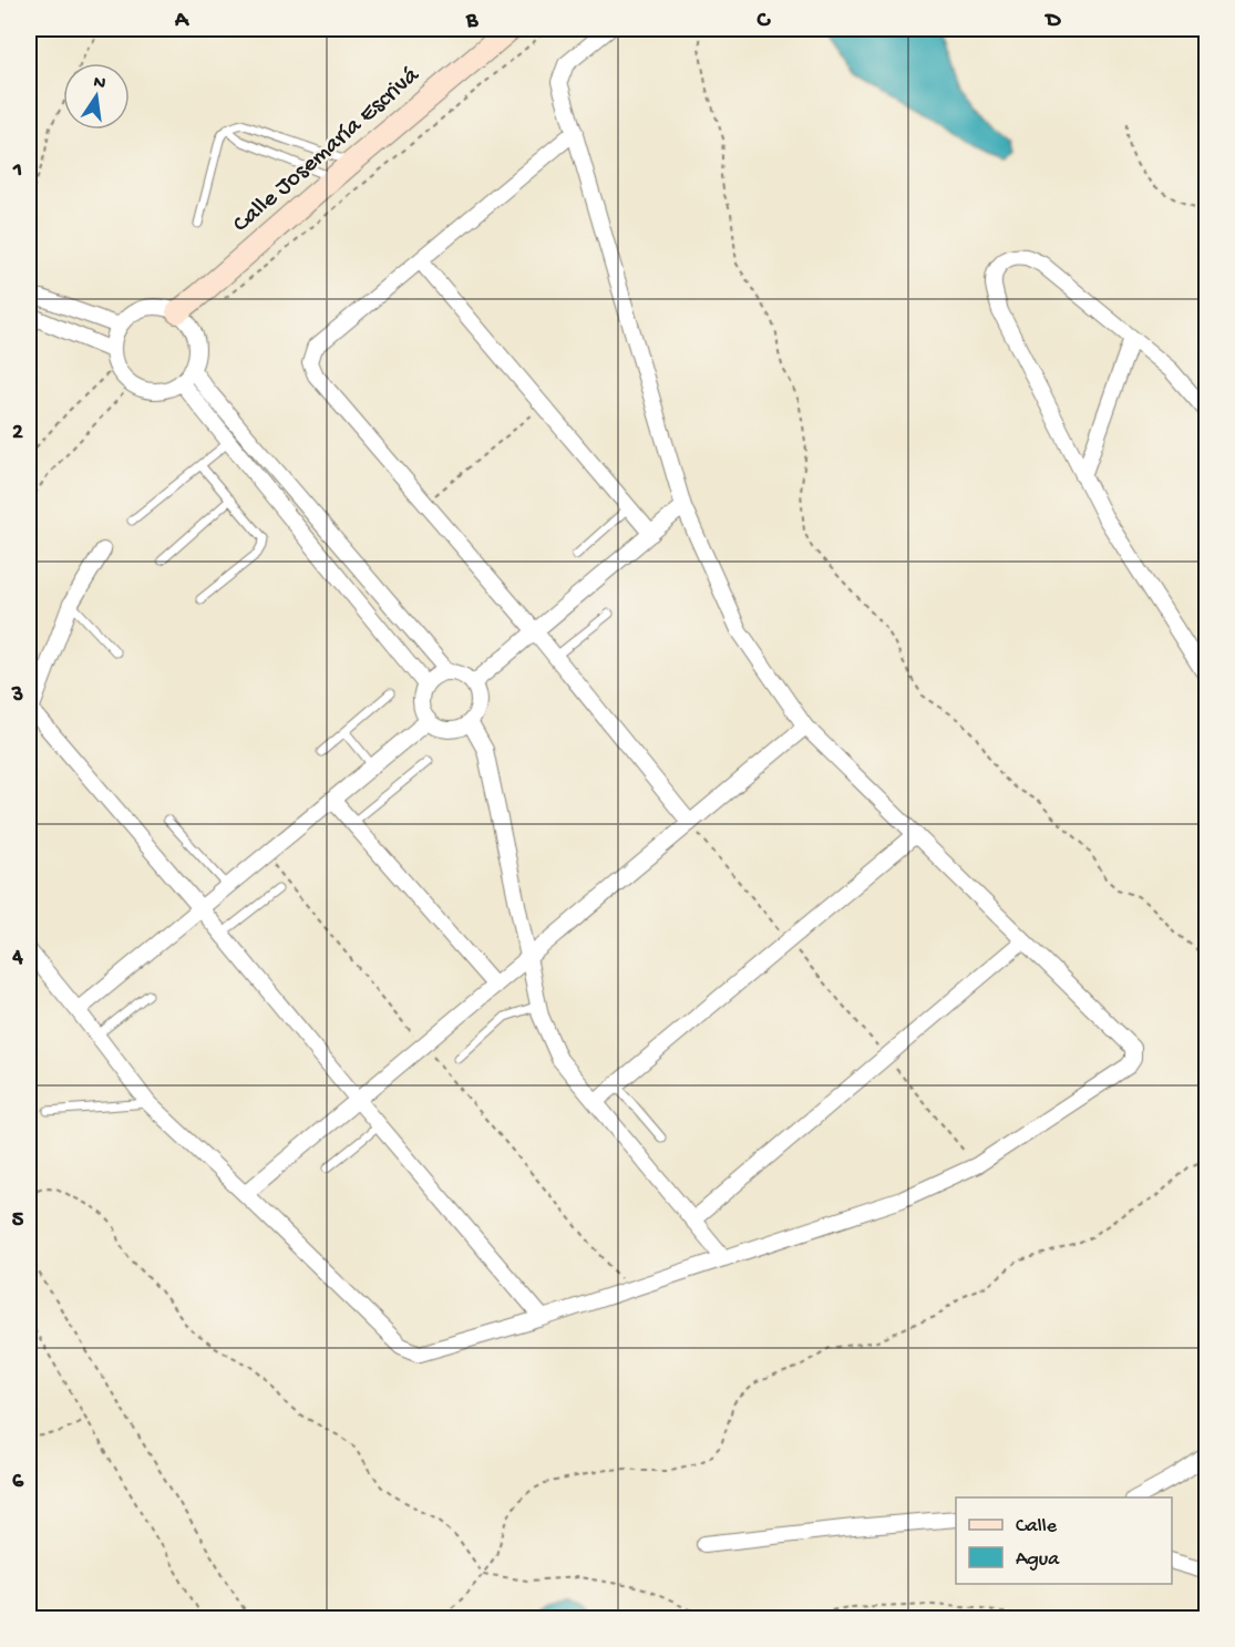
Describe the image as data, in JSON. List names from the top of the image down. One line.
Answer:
{"streets":{"street":["Calle Josemaría Escrivá"]},"legend":["Calle","Agua"],"north":"top","grid":{"columns":["A","B","C","D"],"rows":["1","2","3","4","5","6"]}}
